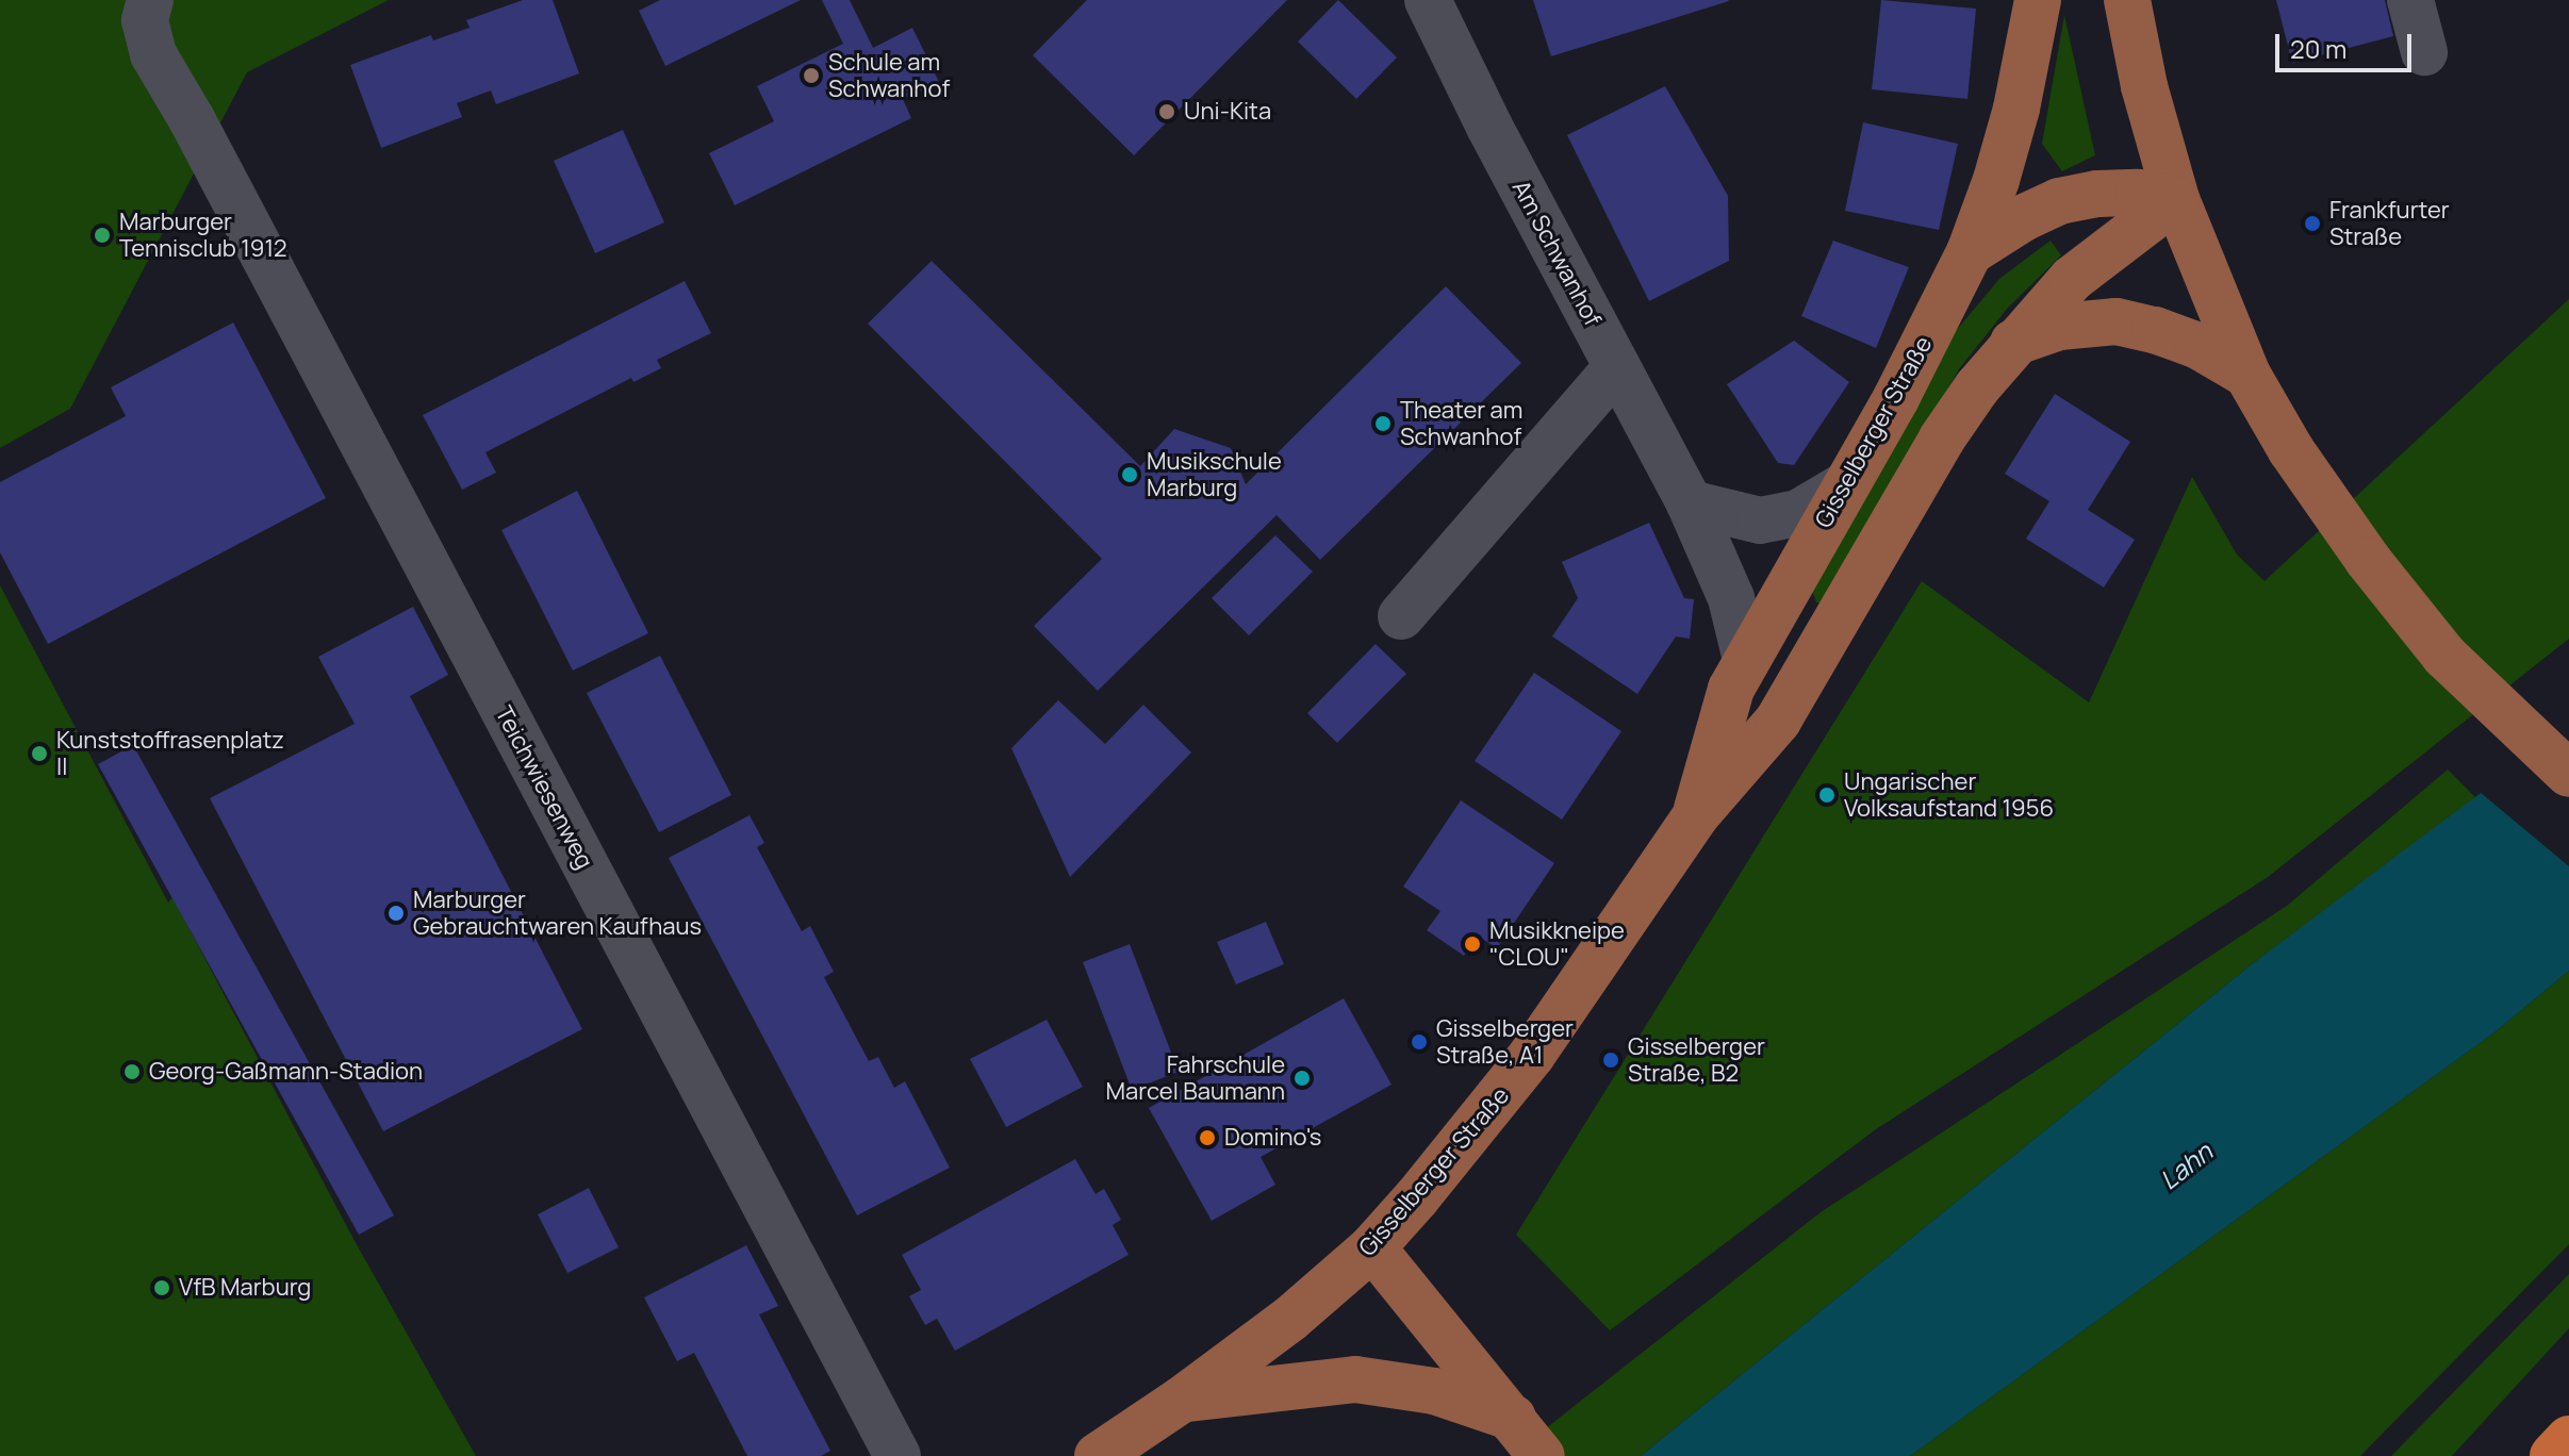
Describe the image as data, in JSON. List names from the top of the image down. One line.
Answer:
{"streets":{"main road":["Gisselberger Straße"],"street":["Am Schwanhof","Teichwiesenweg"]},"crossings":[["Am Schwanhof","Gisselberger Straße"]],"water":["Lahn"],"places":["Schule am Schwanhof","Uni-Kita","Frankfurter Straße","Marburger Tennisclub 1912","Theater am Schwanhof","Musikschule Marburg","Kunststoffrasenplatz II","Ungarischer Volksaufstand 1956","Marburger Gebrauchtwaren Kaufhaus","Musikkneipe \"CLOU\"","Gisselberger Straße, A1","Gisselberger Straße, B2","Georg-Gaßmann-Stadion","Fahrschule Marcel Baumann","Domino's","VfB Marburg"],"scale_bar":"20 m"}
